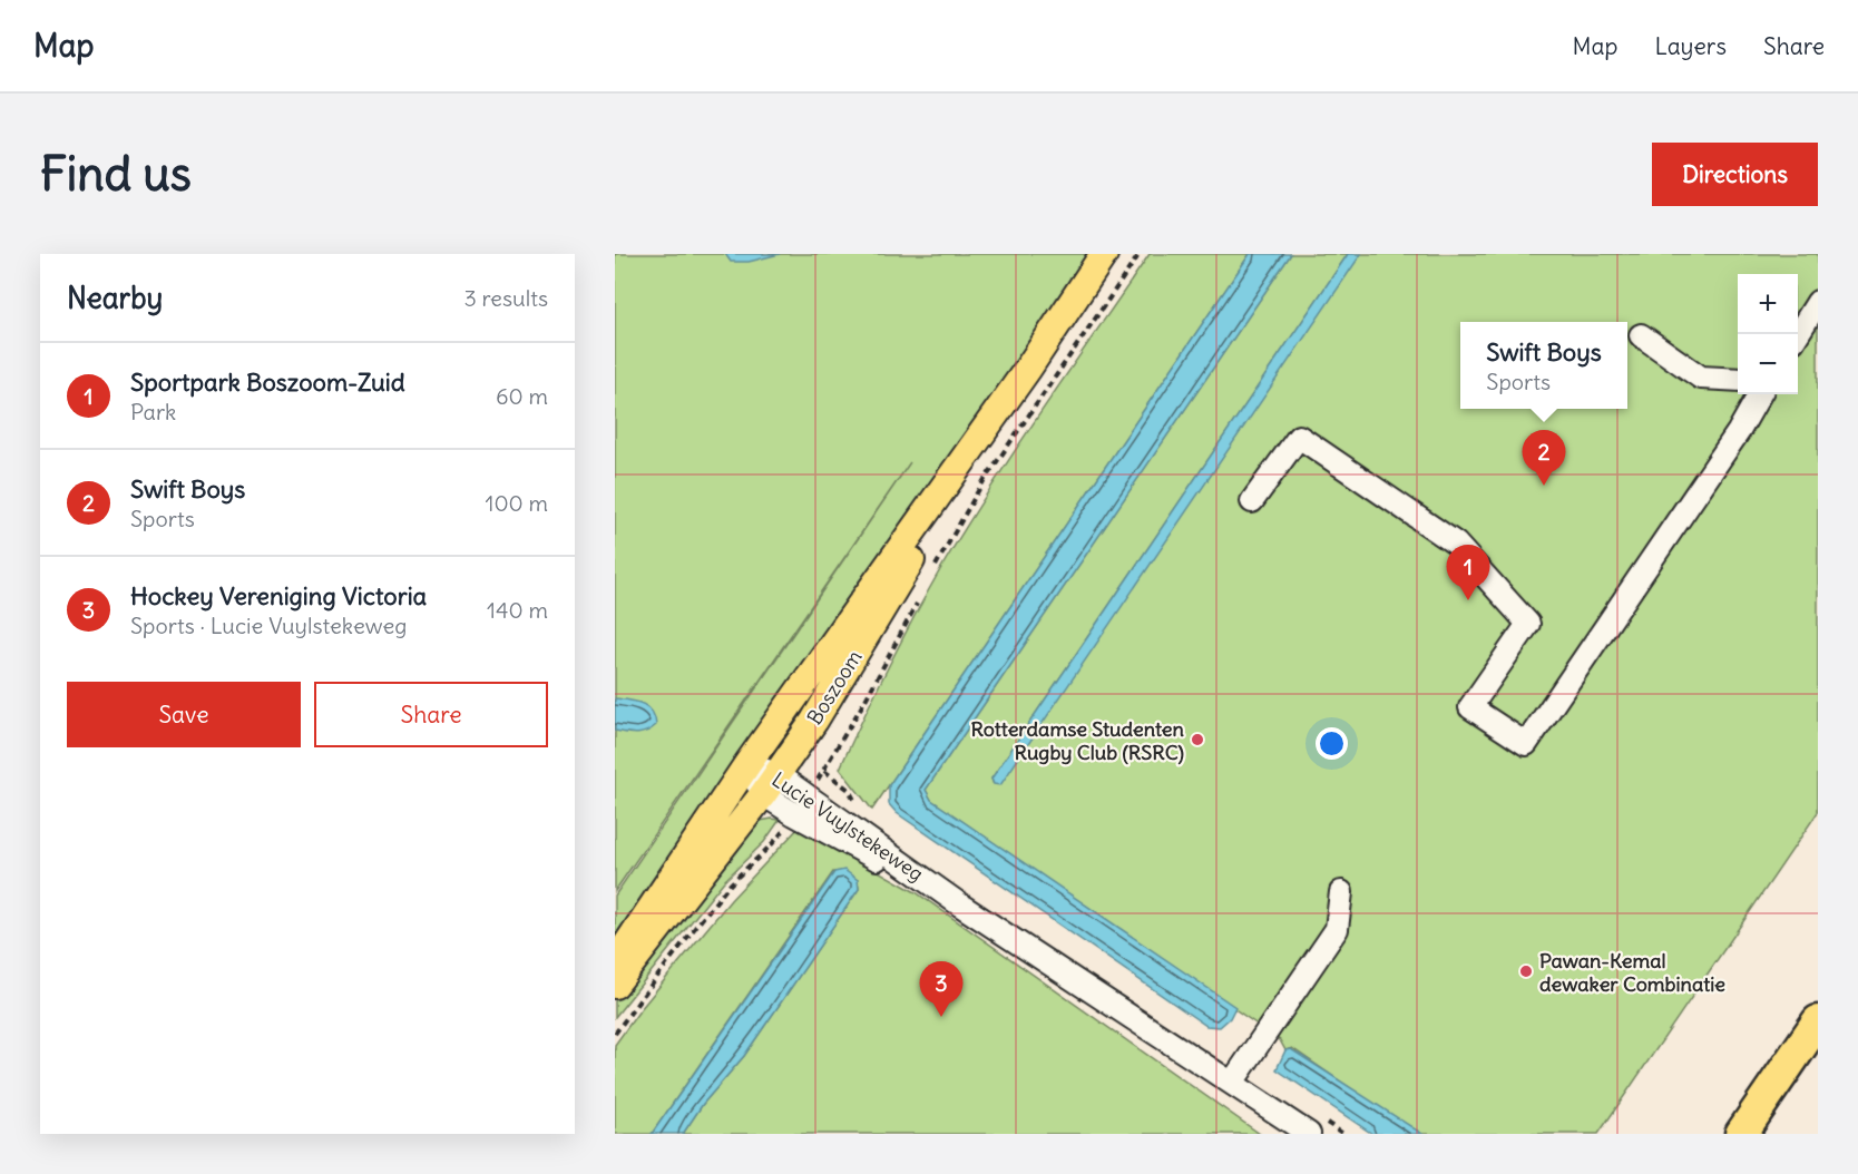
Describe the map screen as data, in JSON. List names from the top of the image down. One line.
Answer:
{"streets":{"main road":["Boszoom"],"street":["Lucie Vuylstekeweg"]},"crossings":[["Boszoom","Lucie Vuylstekeweg"]],"places":["Rotterdamse Studenten Rugby Club (RSRC)","Pawan-Kemal dewaker Combinatie"],"page":{"header":"Map","nav":["Map","Layers","Share"],"buttons":["Directions",["Save","Share"]],"title":"Find us","heading":["Nearby","3 results"],"map_buttons":["+","−"],"popup":["Swift Boys","Sports"],"list":[{"mark":"1","name":"Sportpark Boszoom-Zuid","note":"Park","value":"60 m"},{"mark":"2","name":"Swift Boys","note":"Sports","value":"100 m"},{"mark":"3","name":"Hockey Vereniging Victoria","note":"Sports · Lucie Vuylstekeweg","value":"140 m"}],"pins":["2","1","3"]}}
